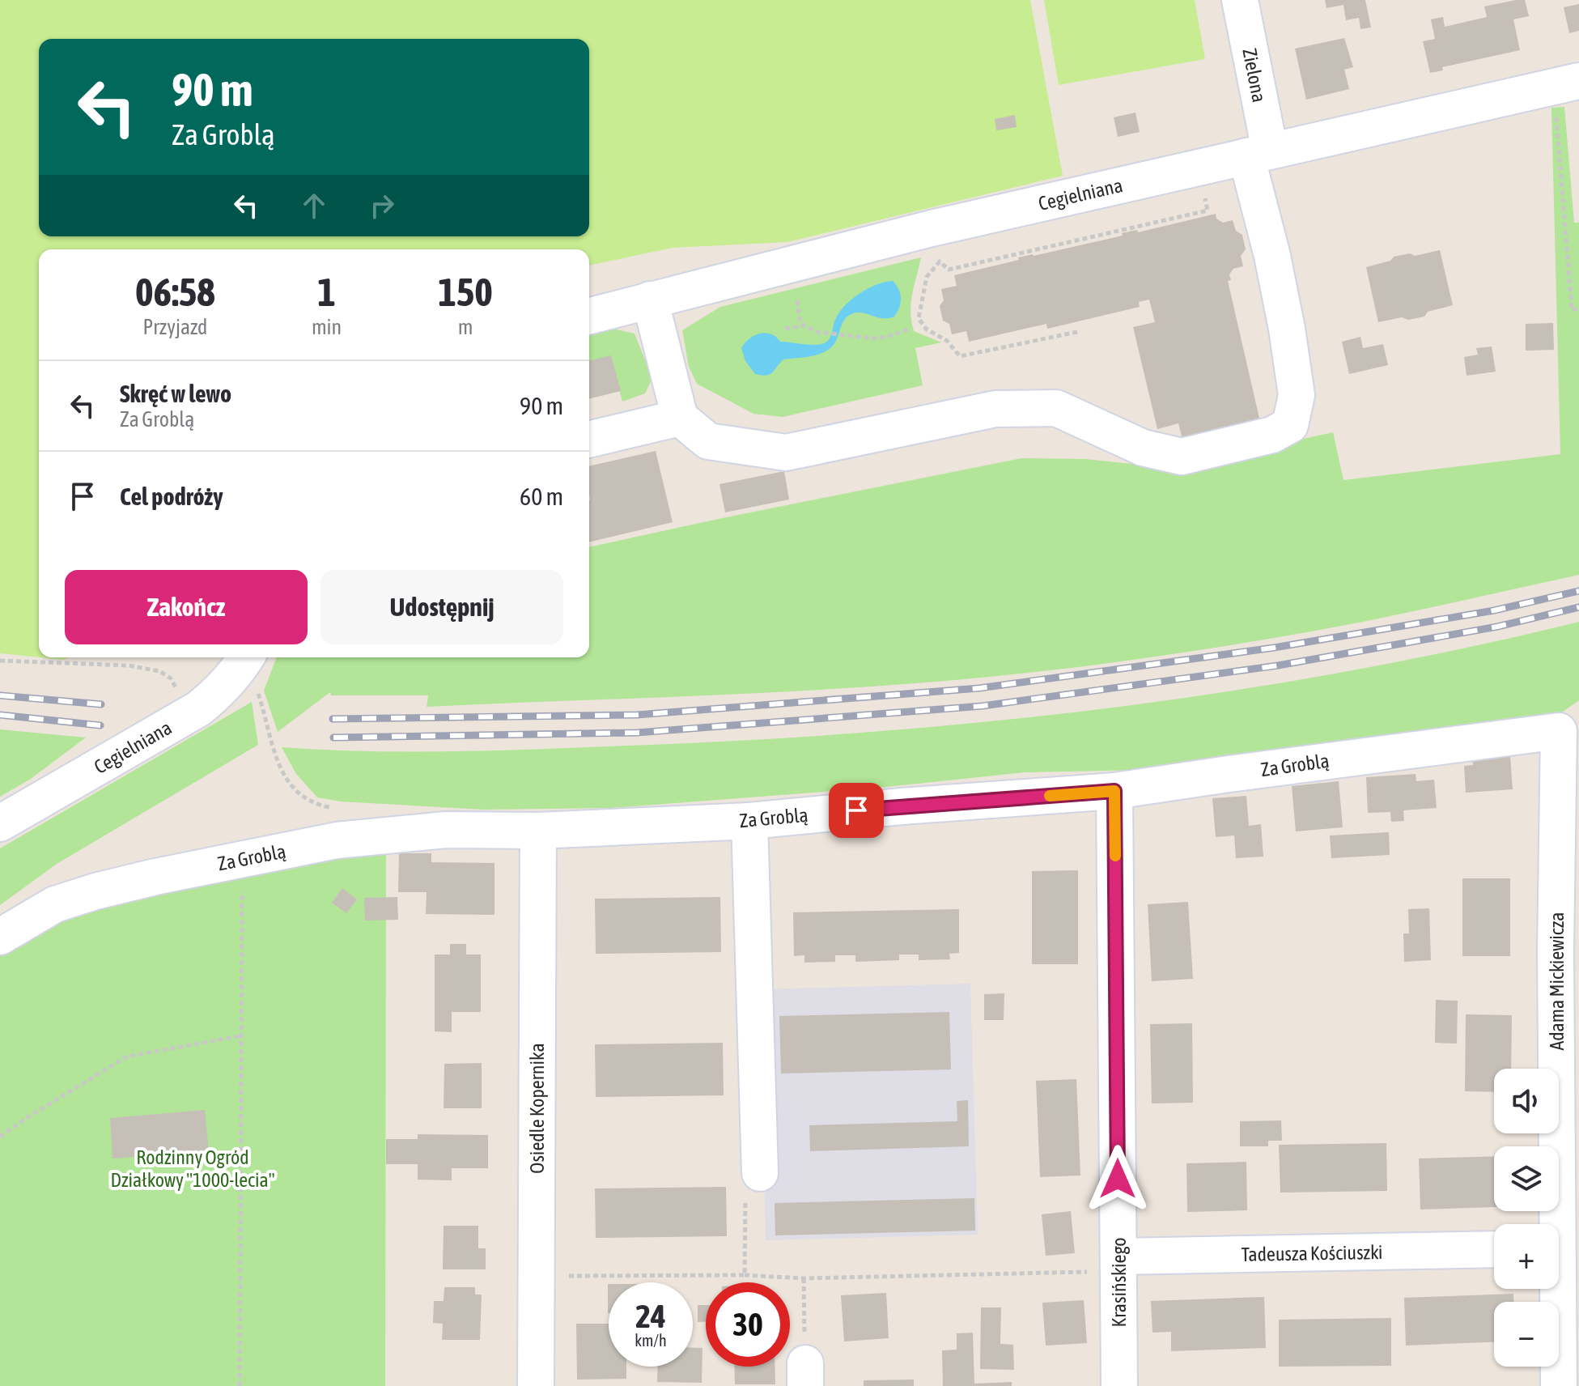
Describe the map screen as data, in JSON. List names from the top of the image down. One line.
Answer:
{"streets":{"street":["Zielona","Cegielniana","Za Groblą","Adama Mickiewicza","Osiedle Kopernika","Tadeusza Kościuszki","Krasińskiego"]},"crossings":[["Zielona","Cegielniana"],["Za Groblą","Adama Mickiewicza"],["Za Groblą","Osiedle Kopernika"],["Za Groblą","Krasińskiego"],["Tadeusza Kościuszki","Krasińskiego"]],"parks":["Rodzinny Ogród Działkowy \"1000-lecia\""],"page":{"turn":["90 m","Za Groblą"],"eta":["06:58","Przyjazd","1","min","150","m"],"list":[{"name":"Skręć w lewo","note":"Za Groblą","value":"90 m"},{"name":"Cel podróży","value":"60 m"}],"buttons":["Zakończ","Udostępnij"],"map_buttons":["+","−"],"speed":"24 km/h","limit":"30"}}
